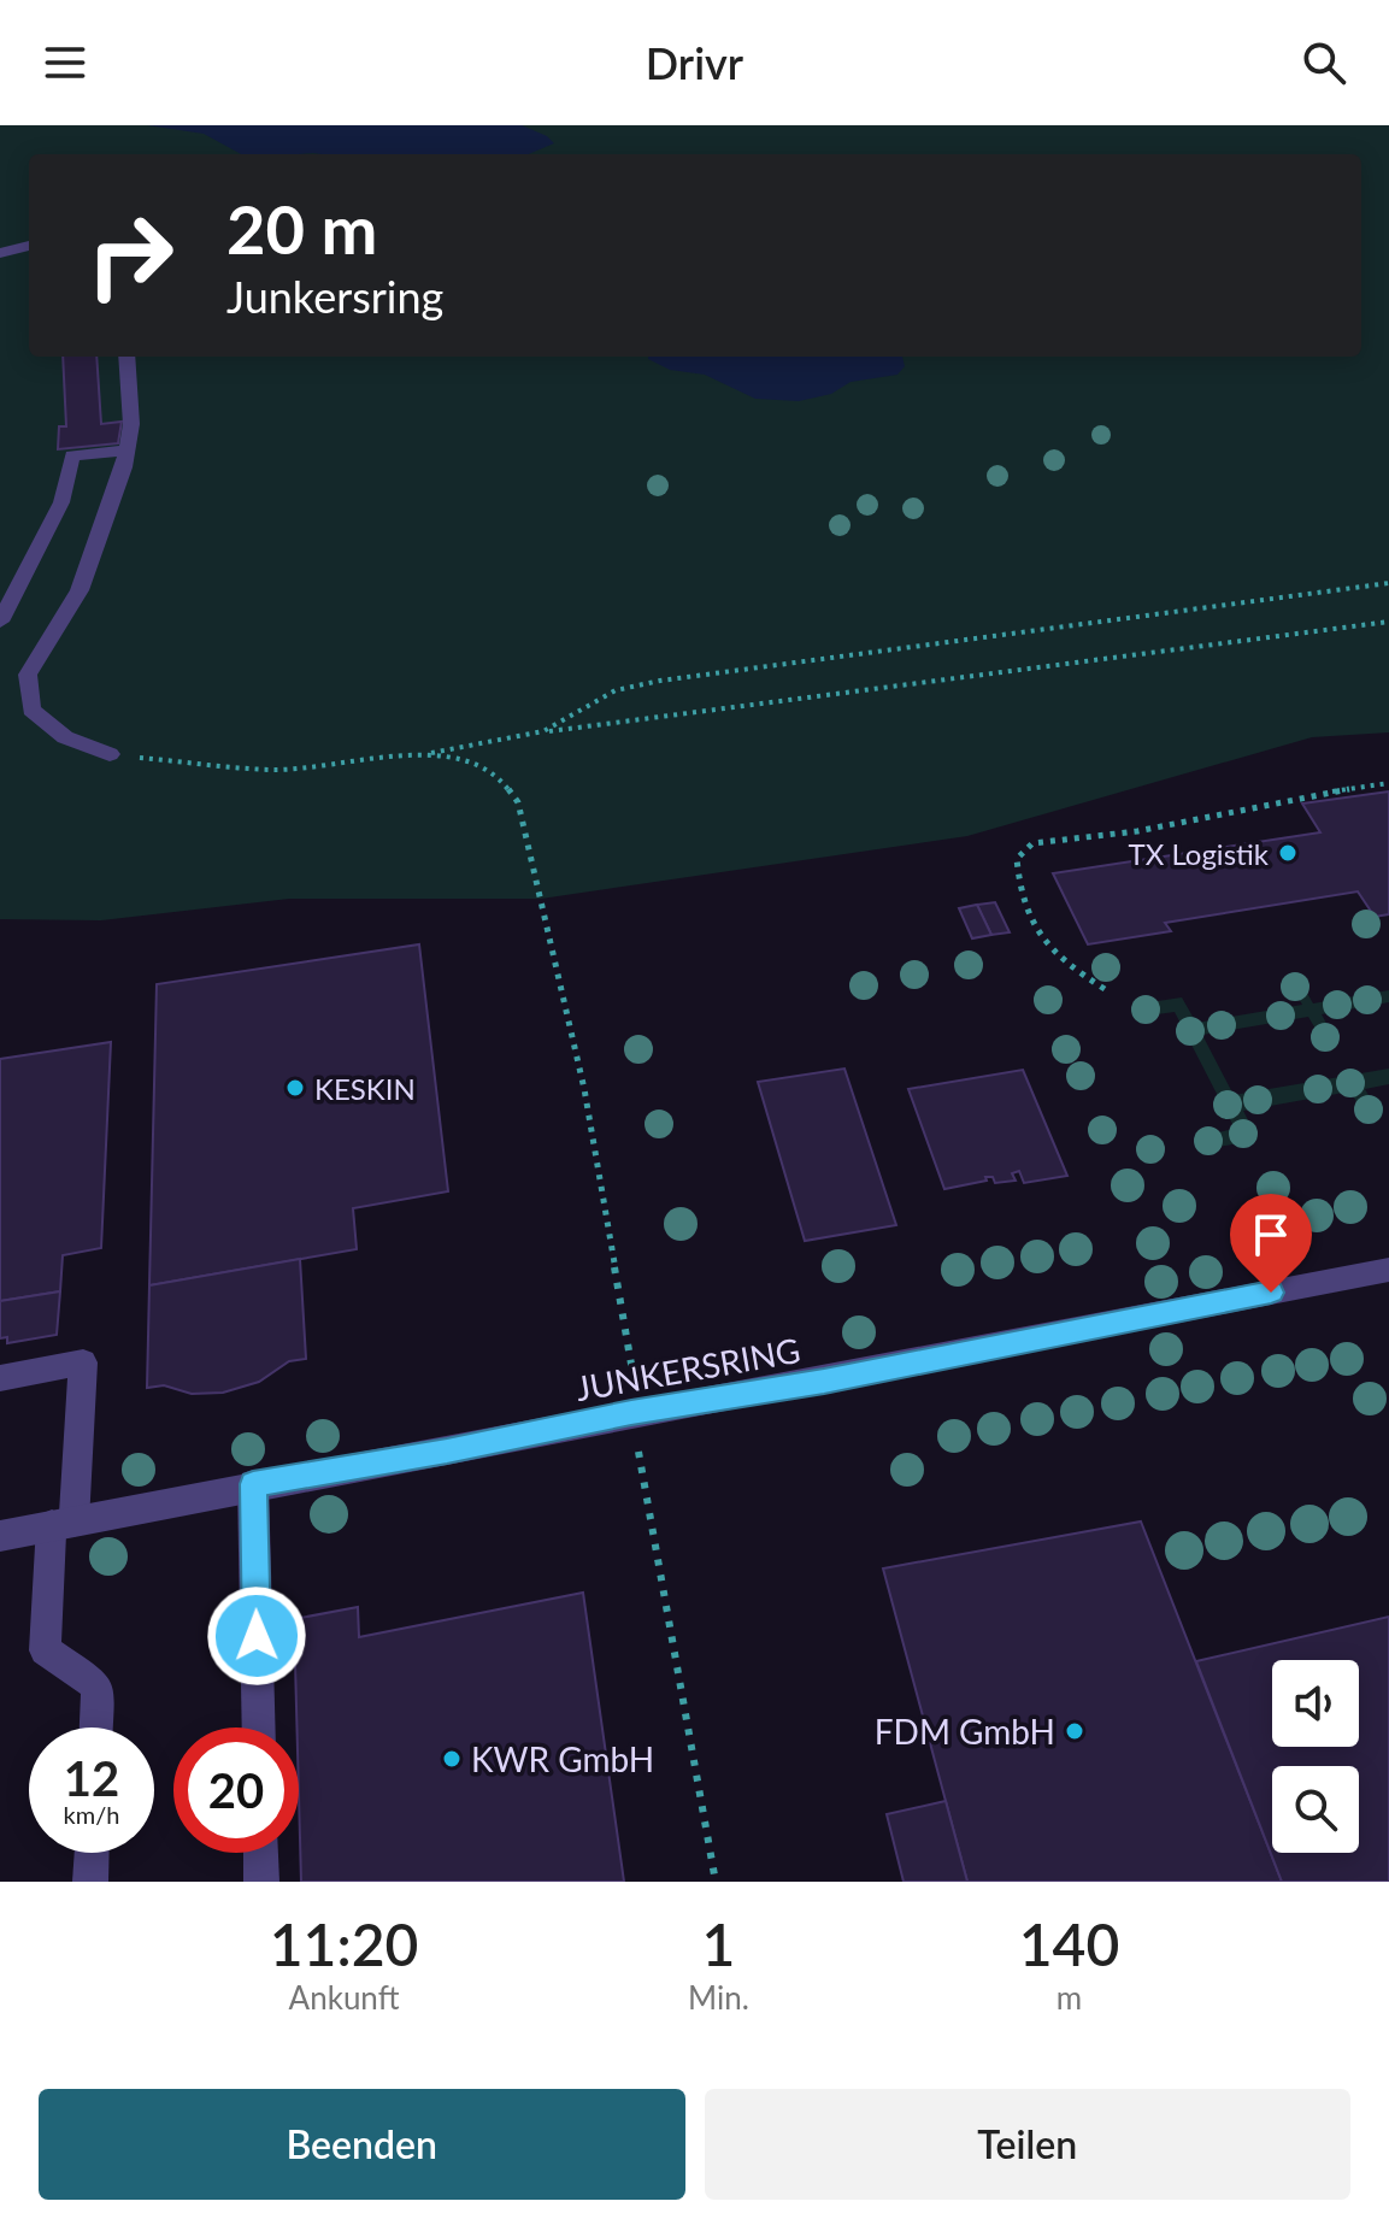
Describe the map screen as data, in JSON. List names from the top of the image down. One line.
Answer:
{"streets":{"street":["JUNKERSRING"]},"places":["TX Logistik","KESKIN","FDM GmbH","KWR GmbH"],"page":{"header":"Drivr","turn":["20 m","Junkersring"],"speed":"12 km/h","limit":"20","eta":["11:20","Ankunft","1","Min.","140","m"],"buttons":["Beenden","Teilen"]}}
